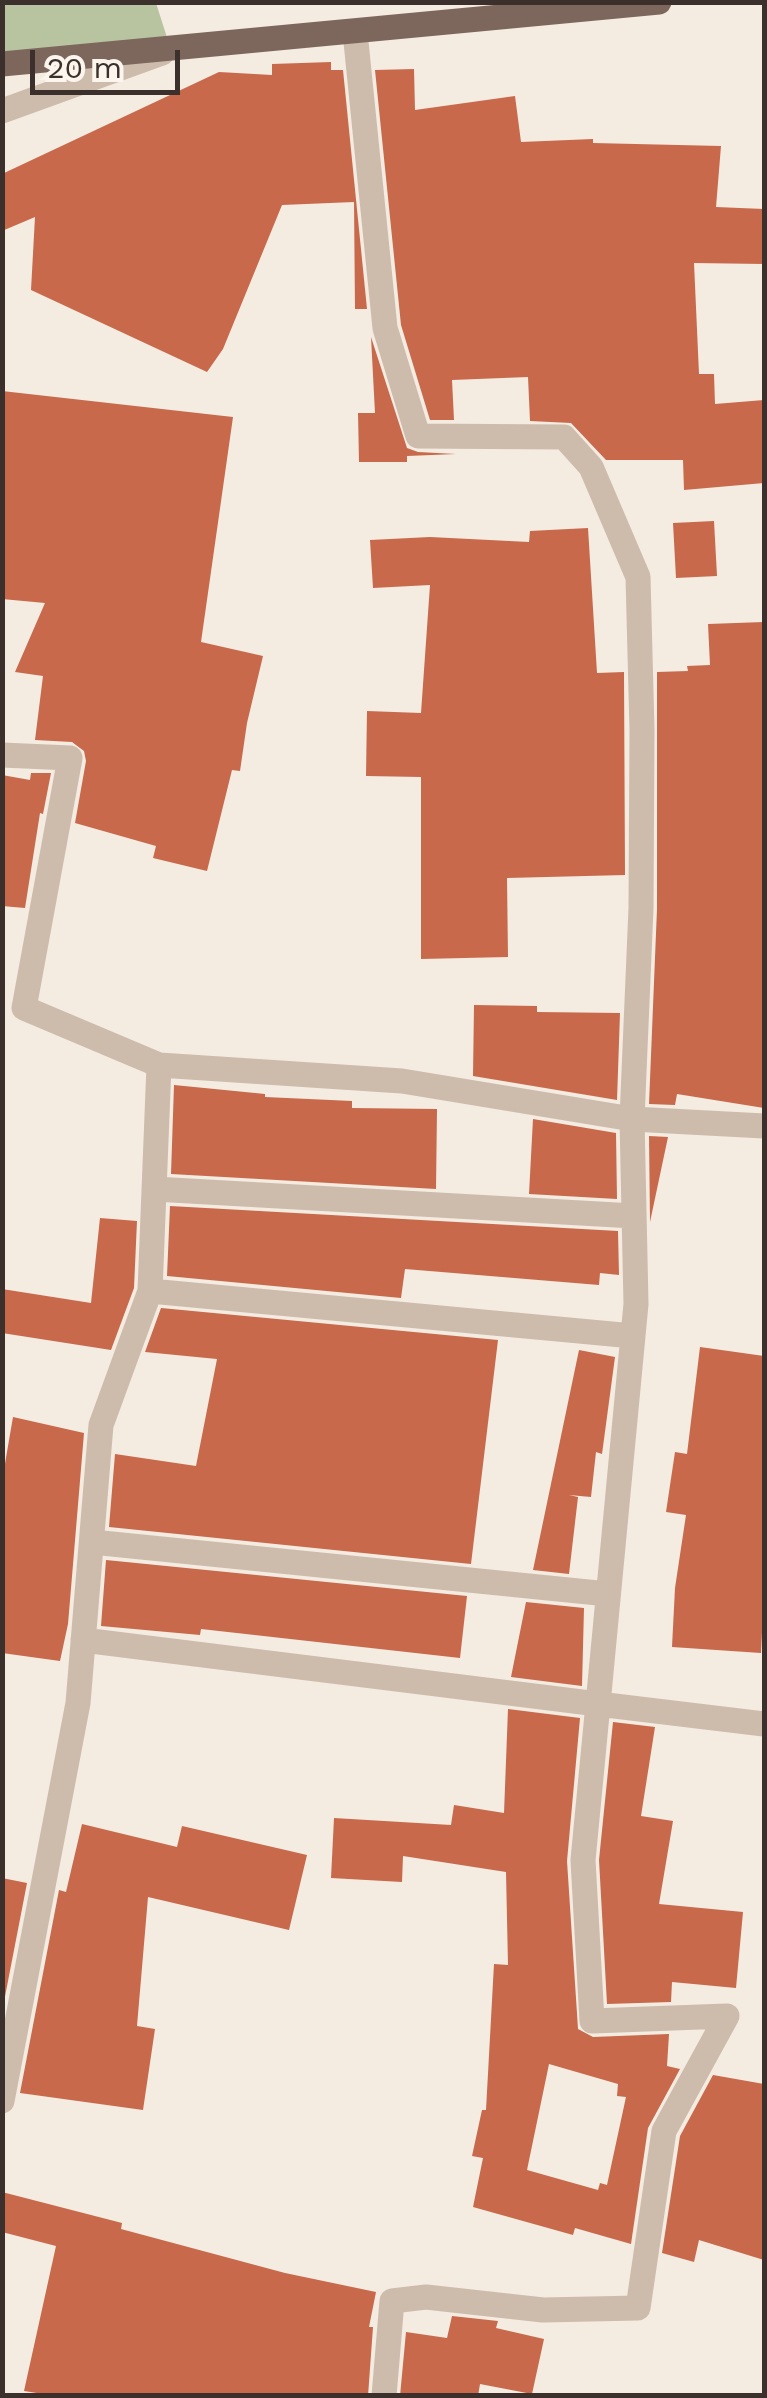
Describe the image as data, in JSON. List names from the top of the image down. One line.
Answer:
{"scale_bar":"20 m"}
